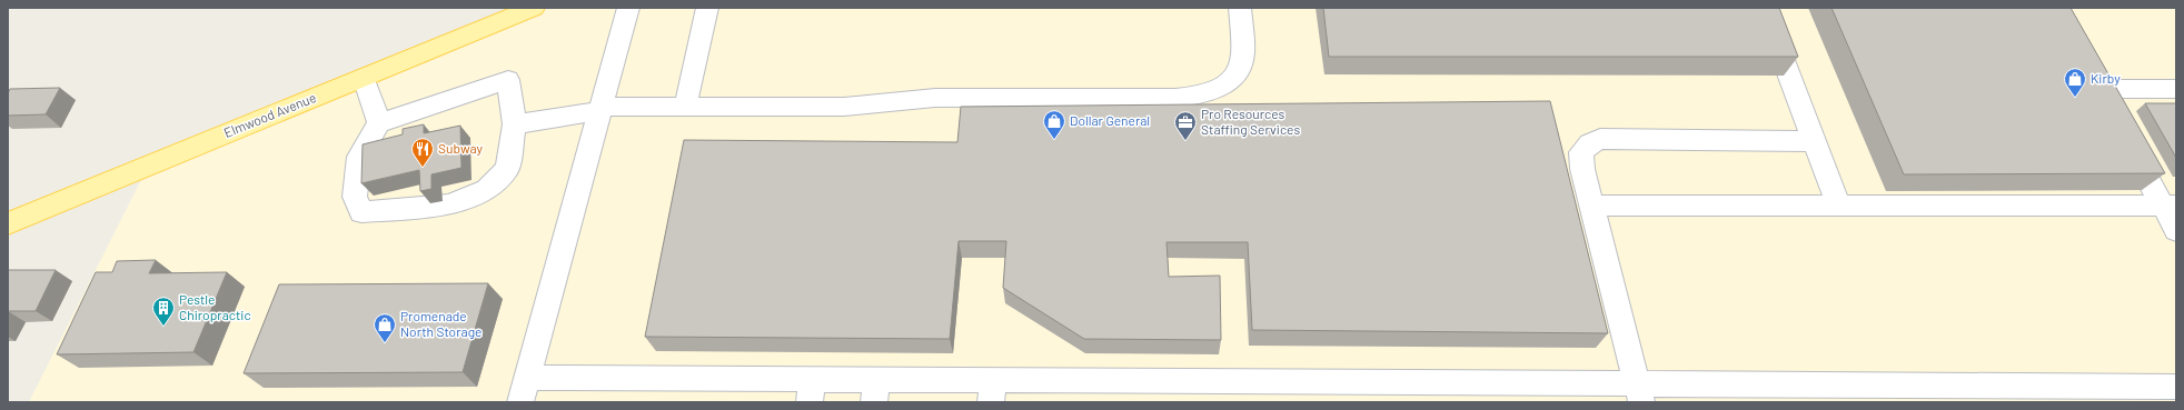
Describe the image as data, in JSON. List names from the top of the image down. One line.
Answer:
{"streets":{"main road":["Elmwood Avenue"]},"places":{"shop":["Kirby","Dollar General","Promenade North Storage"],"office":["Pro Resources Staffing Services"],"restaurant":["Subway"],"building":["Pestle Chiropractic"]}}
